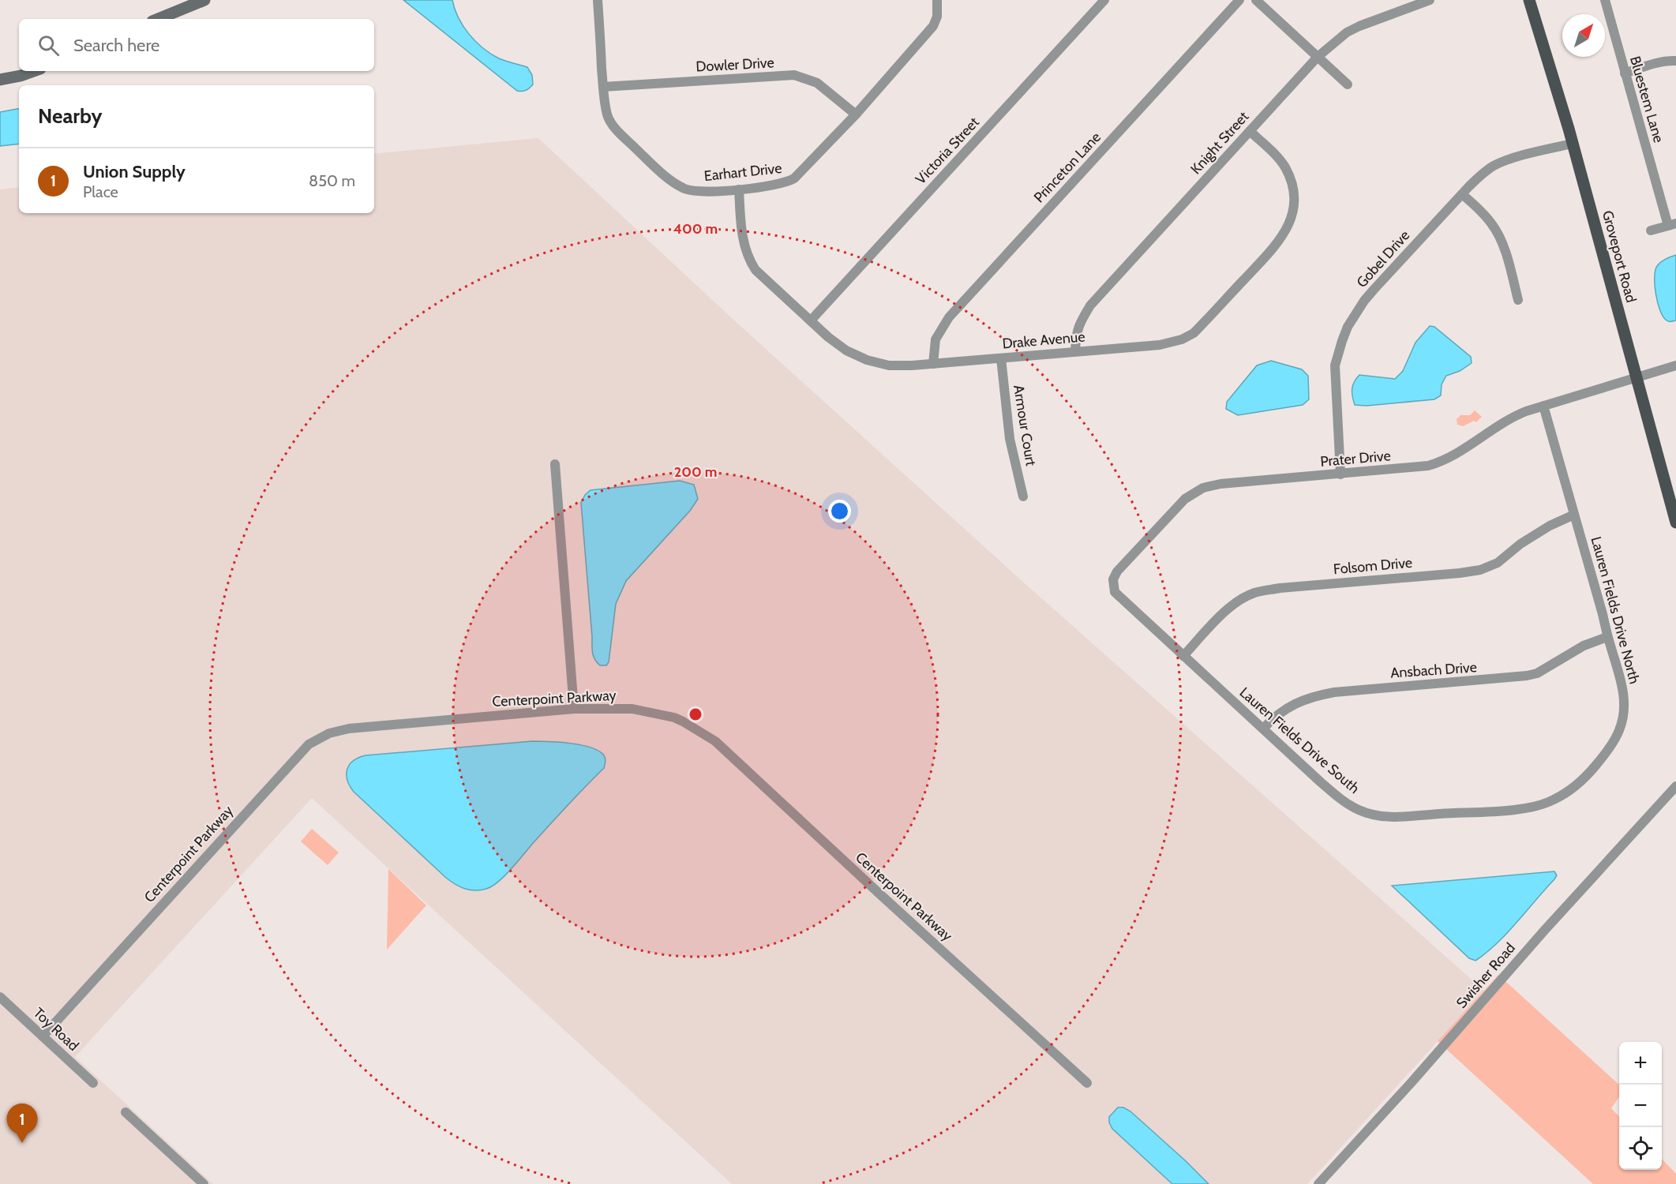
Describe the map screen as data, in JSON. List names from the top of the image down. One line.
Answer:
{"streets":{"main road":["Groveport Road"],"street":["Dowler Drive","Bluestem Lane","Knight Street","Victoria Street","Princeton Lane","Earhart Drive","Gobel Drive","Drake Avenue","Armour Court","Prater Drive","Folsom Drive","Lauren Fields Drive North","Ansbach Drive","Centerpoint Parkway","Lauren Fields Drive South","Swisher Road","Toy Road"]},"crossings":[["Dowler Drive","Earhart Drive"],["Knight Street","Drake Avenue"],["Victoria Street","Drake Avenue"],["Princeton Lane","Drake Avenue"],["Earhart Drive","Drake Avenue"],["Groveport Road","Gobel Drive"],["Groveport Road","Prater Drive"],["Gobel Drive","Prater Drive"],["Drake Avenue","Armour Court"],["Prater Drive","Lauren Fields Drive North"],["Prater Drive","Lauren Fields Drive South"],["Folsom Drive","Lauren Fields Drive North"],["Folsom Drive","Lauren Fields Drive South"],["Lauren Fields Drive North","Ansbach Drive"],["Lauren Fields Drive North","Lauren Fields Drive South"],["Ansbach Drive","Lauren Fields Drive South"],["Centerpoint Parkway","Toy Road"]],"north":"top right","page":{"search":"Search here","heading":"Nearby","list":[{"mark":"1","name":"Union Supply","note":"Place","value":"850 m"}],"map_buttons":["+","−"],"pins":"1"},"rings":["400 m","200 m"]}
